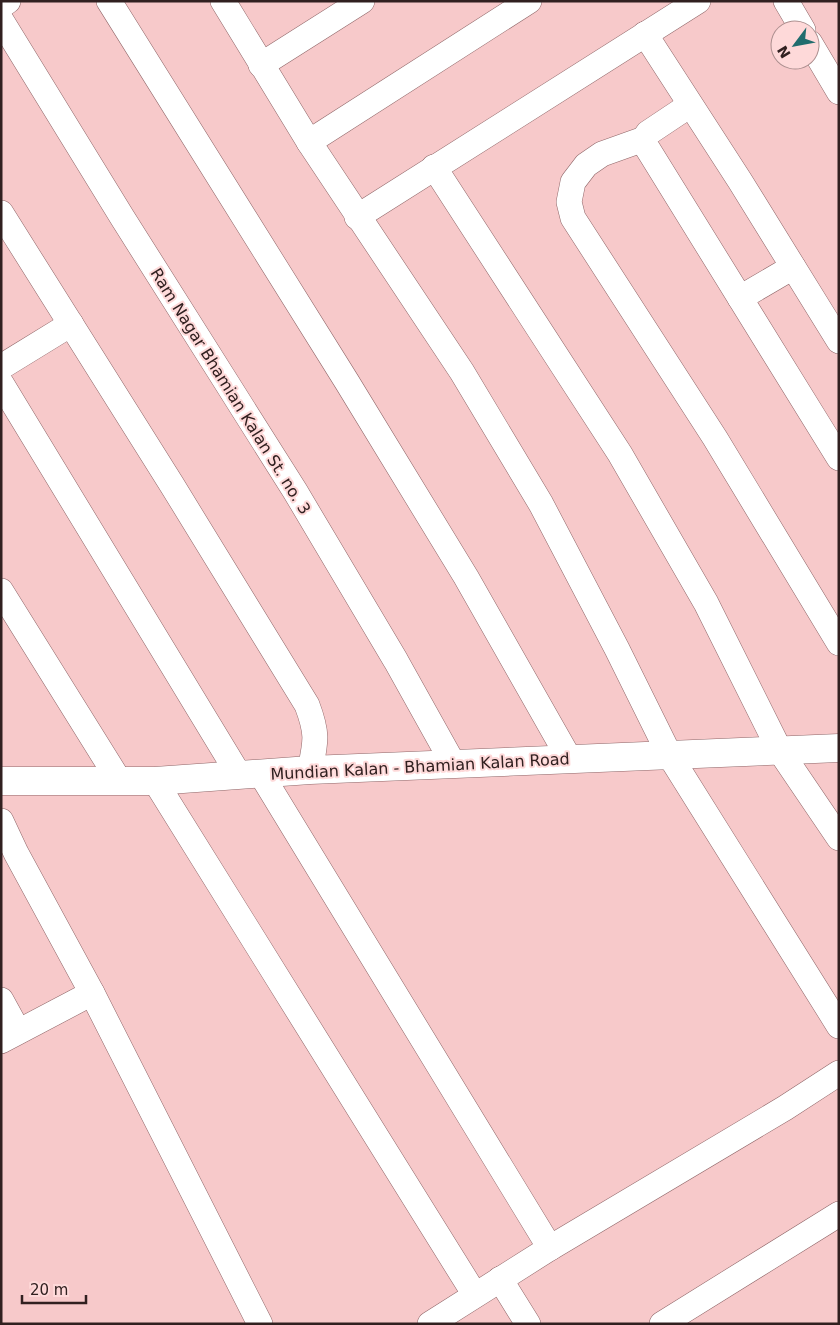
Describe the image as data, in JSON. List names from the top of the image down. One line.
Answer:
{"streets":{"street":["Ram Nagar Bhamian Kalan St. no. 3","Mundian Kalan - Bhamian Kalan Road"]},"crossings":[["Ram Nagar Bhamian Kalan St. no. 3","Mundian Kalan - Bhamian Kalan Road"]],"scale_bar":"20 m","north":"bottom left"}
